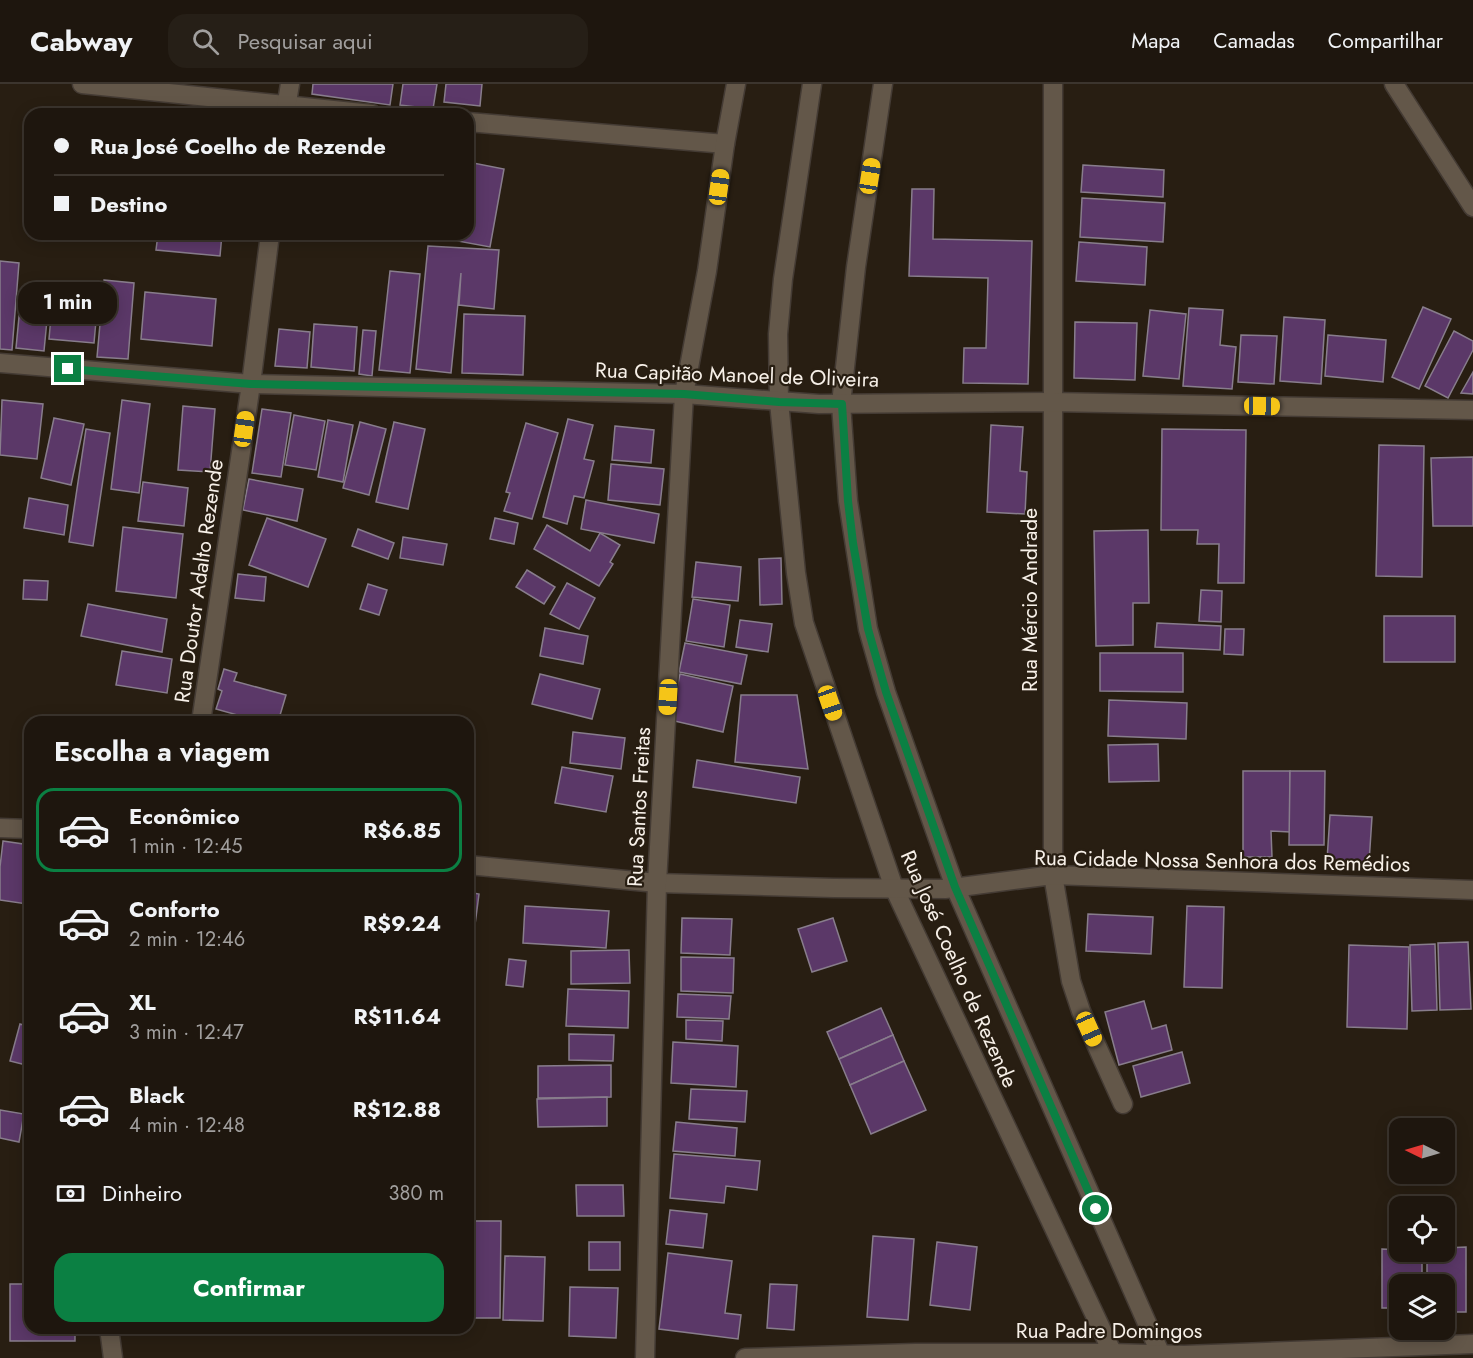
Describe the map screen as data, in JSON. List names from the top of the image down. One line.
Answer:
{"streets":{"street":["Rua Capitão Manoel de Oliveira","Rua Doutor Adalto Rezende","Rua Mércio Andrade","Rua Santos Freitas","Rua Cidade Nossa Senhora dos Remédios","Rua José Coelho de Rezende","Rua Padre Domingos"]},"crossings":[["Rua Capitão Manoel de Oliveira","Rua Doutor Adalto Rezende"],["Rua Capitão Manoel de Oliveira","Rua Mércio Andrade"],["Rua Capitão Manoel de Oliveira","Rua Santos Freitas"],["Rua Capitão Manoel de Oliveira","Rua José Coelho de Rezende"],["Rua Mércio Andrade","Rua Cidade Nossa Senhora dos Remédios"],["Rua Santos Freitas","Rua Cidade Nossa Senhora dos Remédios"],["Rua Cidade Nossa Senhora dos Remédios","Rua José Coelho de Rezende"],["Rua José Coelho de Rezende","Rua Padre Domingos"]],"north":"left","page":{"header":"Cabway","search":"Pesquisar aqui","nav":["Mapa","Camadas","Compartilhar"],"banner":["Rua José Coelho de Rezende","Destino"],"bubble":"1 min","heading":"Escolha a viagem","list":[{"name":"Econômico","note":"1 min · 12:45","value":"R$6.85"},{"name":"Conforto","note":"2 min · 12:46","value":"R$9.24"},{"name":"XL","note":"3 min · 12:47","value":"R$11.64"},{"name":"Black","note":"4 min · 12:48","value":"R$12.88"}],"pay":["Dinheiro","380 m"],"buttons":"Confirmar"}}
